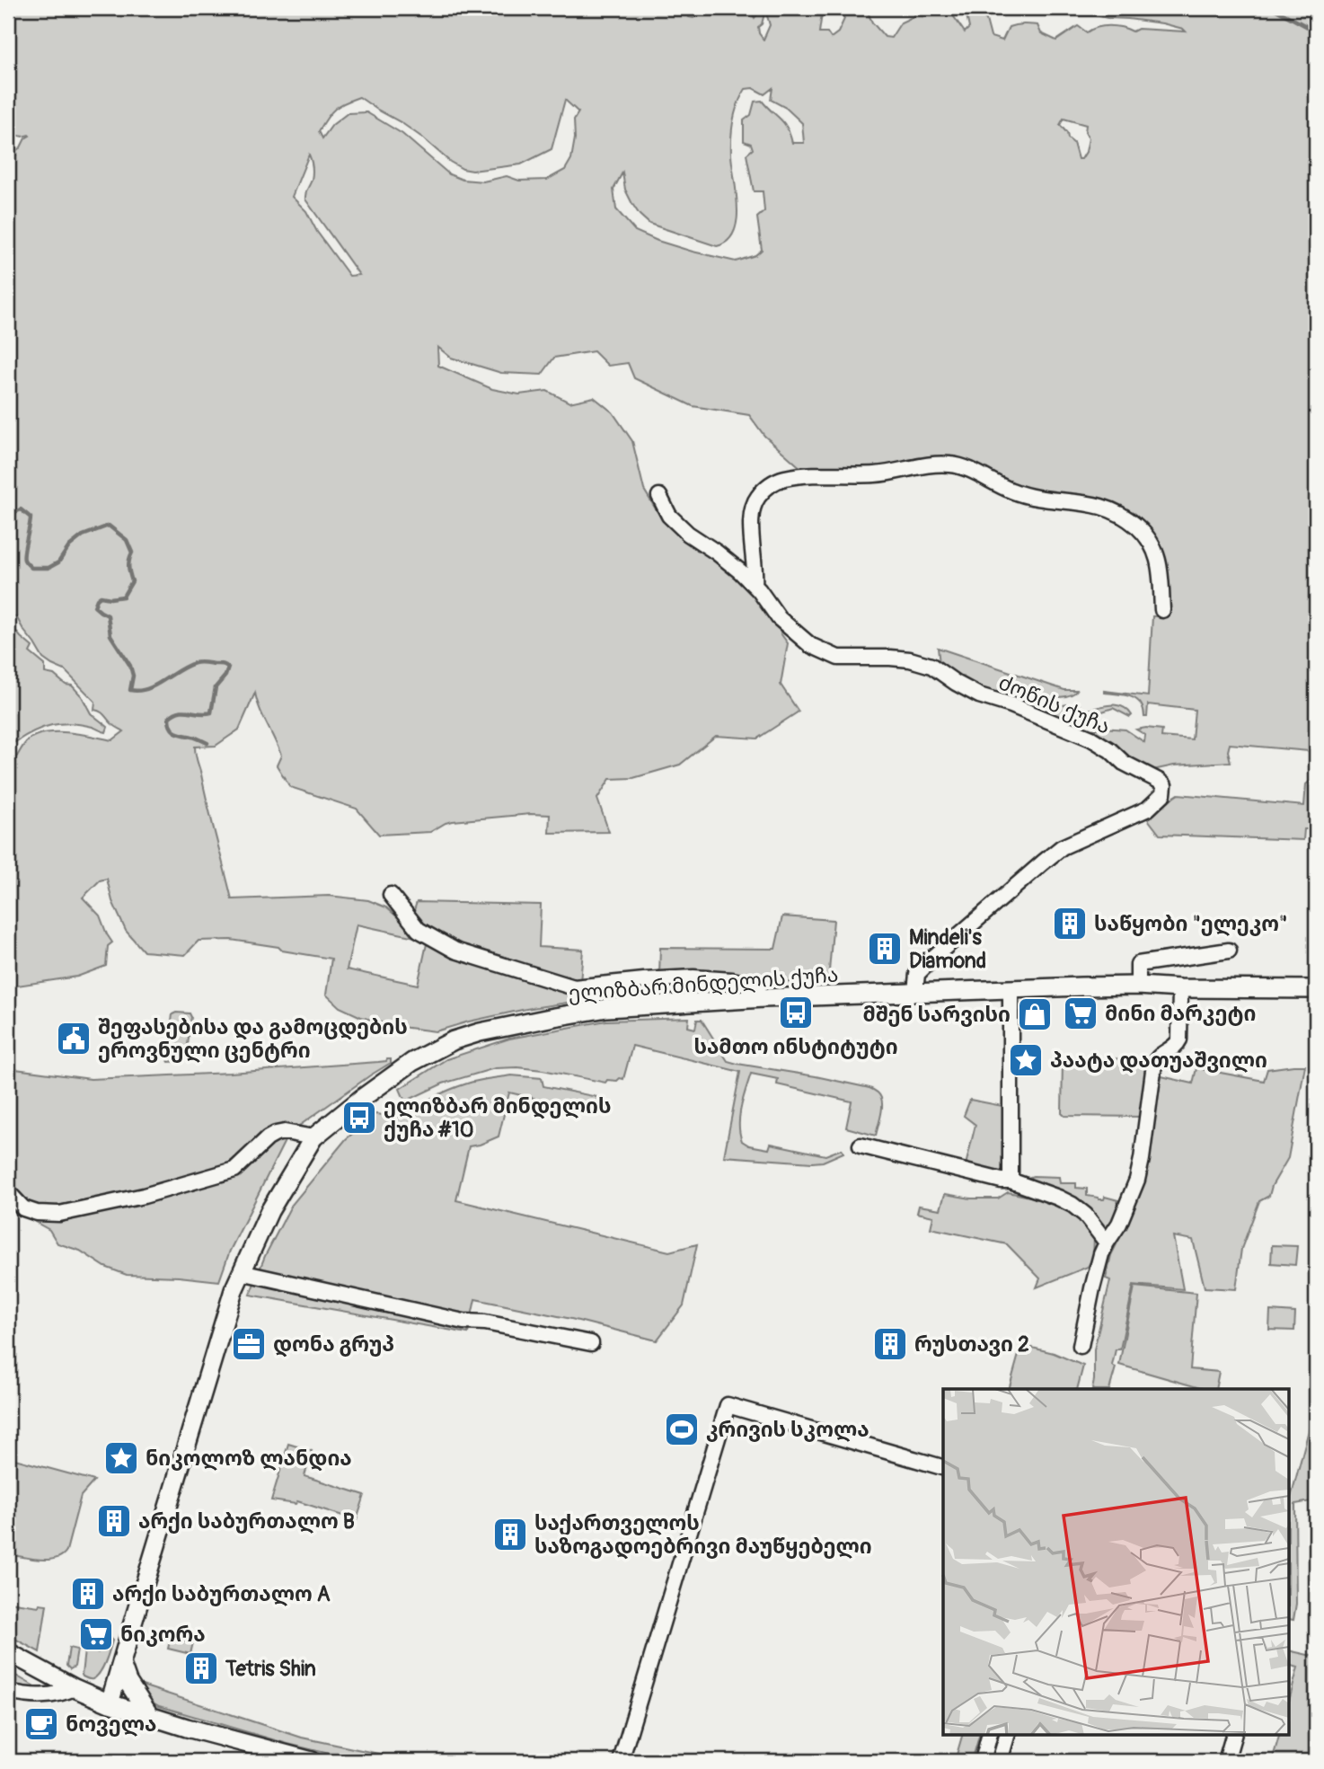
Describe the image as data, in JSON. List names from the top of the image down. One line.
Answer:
{"streets":{"street":["ძოწის ქუჩა","ელიზბარ მინდელის ქუჩა"]},"crossings":[["ძოწის ქუჩა","ელიზბარ მინდელის ქუჩა"]],"places":{"building":["საწყობი \"ელეკო\"","Mindeli's Diamond","რუსთავი 2","არქი საბურთალო B","საქართველოს საზოგადოებრივი მაუწყებელი","არქი საბურთალო A","Tetris Shin"],"bus stop":["სამთო ინსტიტუტი","ელიზბარ მინდელის ქუჩა #10"],"supermarket":["მინი მარკეტი","ნიკორა"],"shop":["მშენ სარვისი"],"public building":["შეფასებისა და გამოცდების ეროვნული ცენტრი"],"place":["პაატა დათუაშვილი","ნიკოლოზ ლანდია"],"office":["დონა გრუპ"],"sports":["კრივის სკოლა"],"cafe":["ნოველა"]}}
